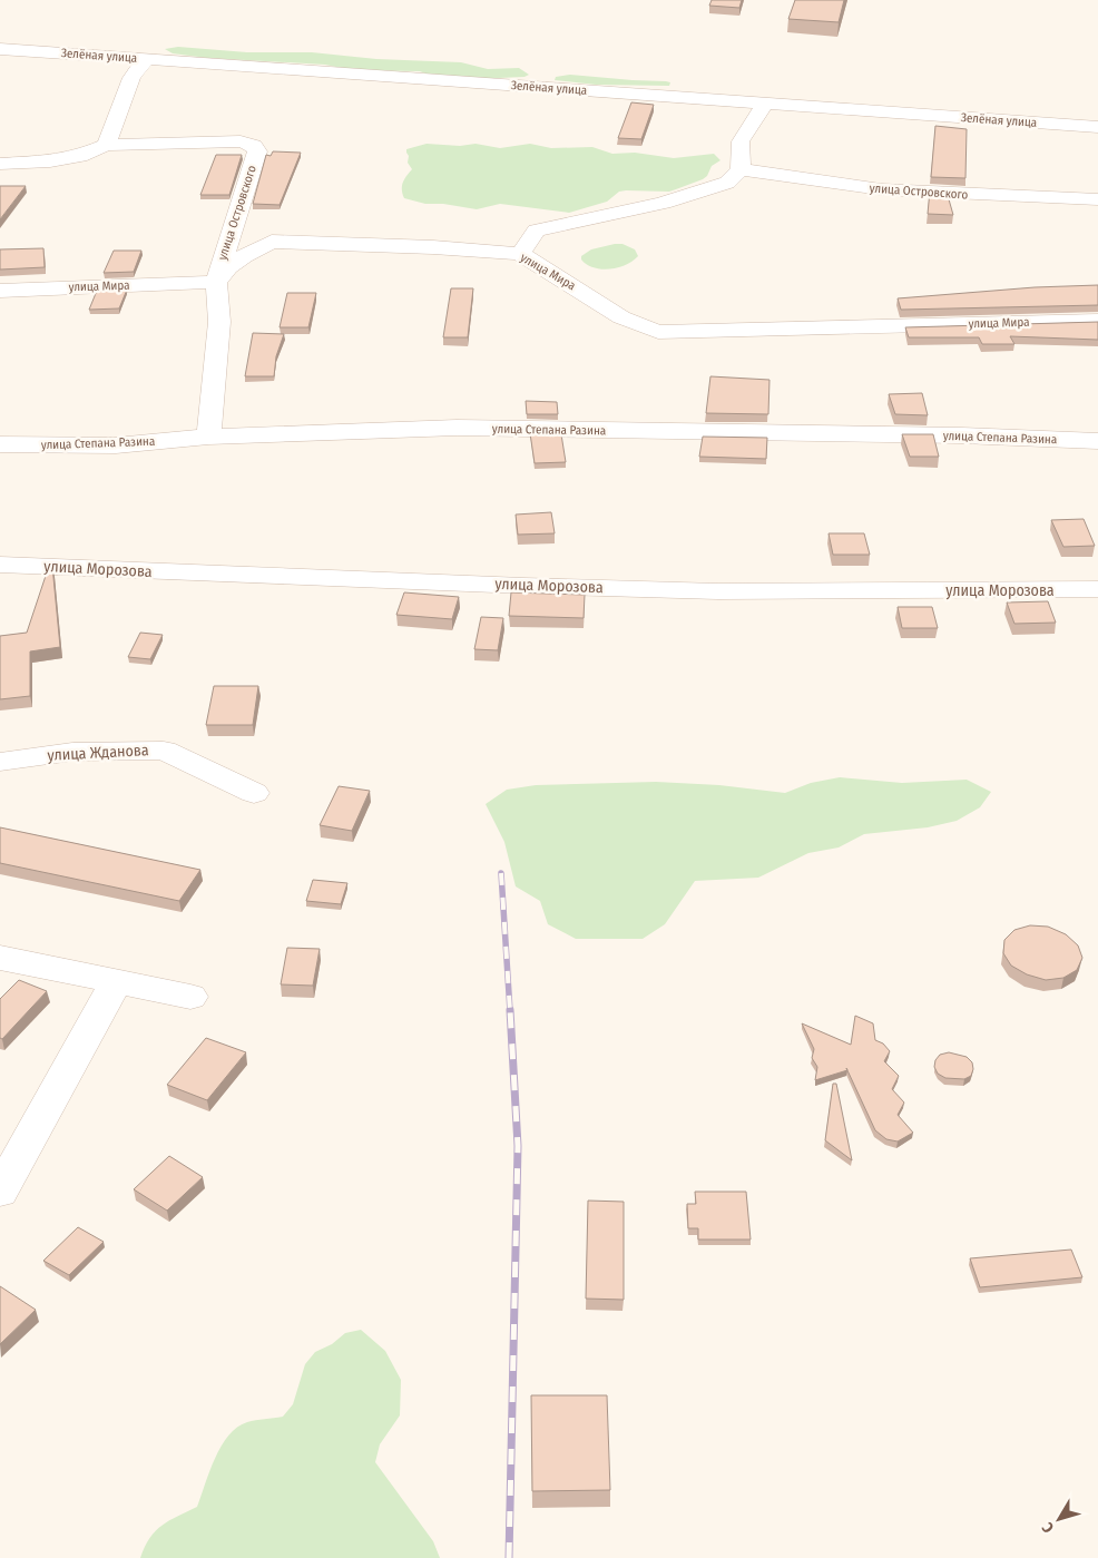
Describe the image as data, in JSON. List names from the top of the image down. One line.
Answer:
{"streets":{"street":["Зелёная улица","улица Островского","улица Мира","улица Степана Разина","улица Морозова","улица Жданова"]},"crossings":[["улица Островского","улица Мира"],["улица Островского","улица Степана Разина"]],"north":"bottom left"}
